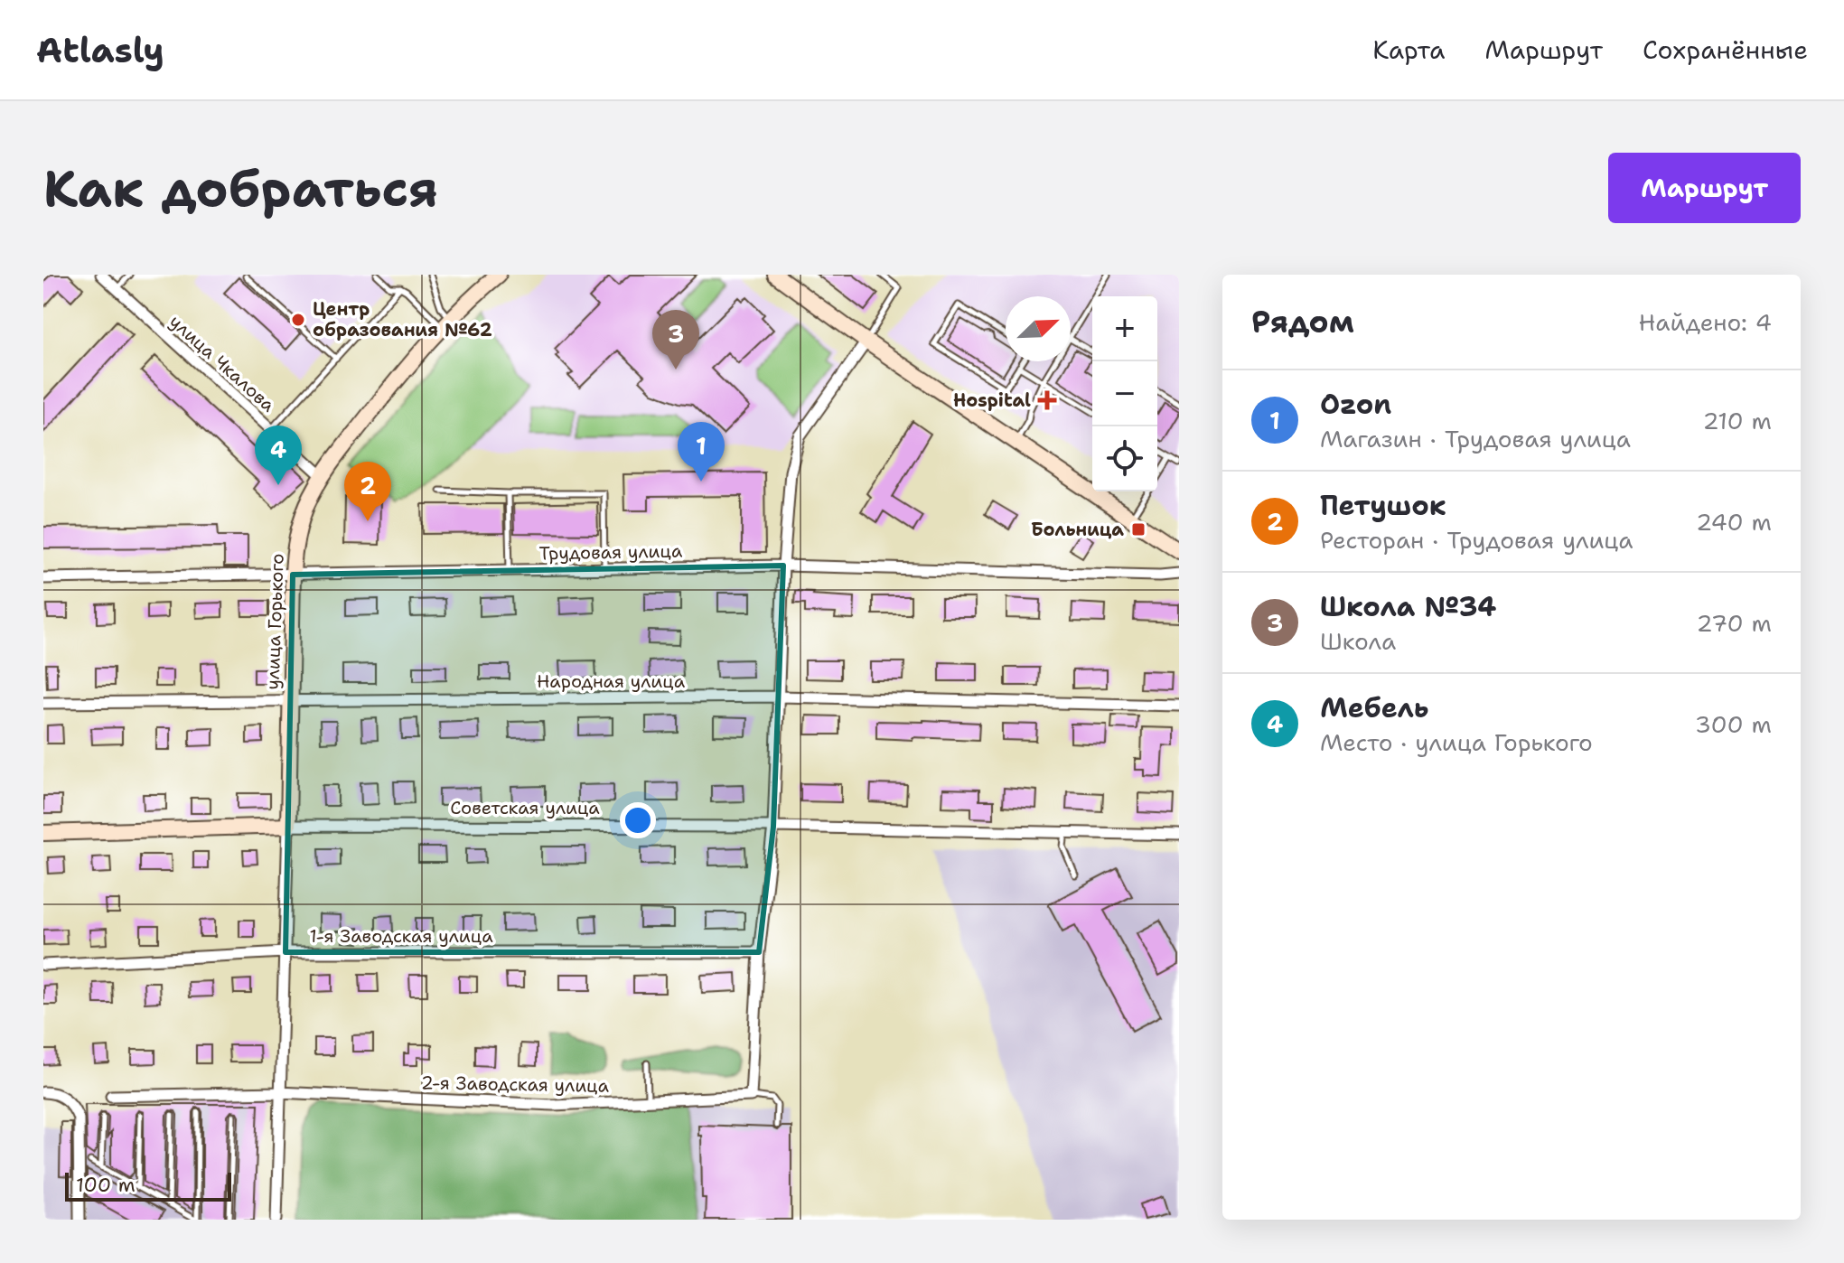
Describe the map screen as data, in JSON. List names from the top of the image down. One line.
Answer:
{"streets":{"street":["улица Чкалова","Трудовая улица","улица Горького","Народная улица","Советская улица","1-я Заводская улица","2-я Заводская улица"]},"crossings":[["улица Чкалова","улица Горького"],["Трудовая улица","улица Горького"],["улица Горького","Народная улица"],["улица Горького","Советская улица"]],"places":{"other":["Центр образования №62"],"health":["Hospital"],"transit":["Больница"]},"scale_bar":"100 m","north":"top right","page":{"header":"Atlasly","nav":["Карта","Маршрут","Сохранённые"],"buttons":"Маршрут","title":"Как добраться","heading":["Рядом","Найдено: 4"],"map_buttons":["+","−"],"pins":["3","1","4","2"],"list":[{"mark":"1","name":"Ozon","note":"Магазин · Трудовая улица","value":"210 m"},{"mark":"2","name":"Петушок","note":"Ресторан · Трудовая улица","value":"240 m"},{"mark":"3","name":"Школа №34","note":"Школа","value":"270 m"},{"mark":"4","name":"Мебель","note":"Место · улица Горького","value":"300 m"}],"scale":"100 m"}}
